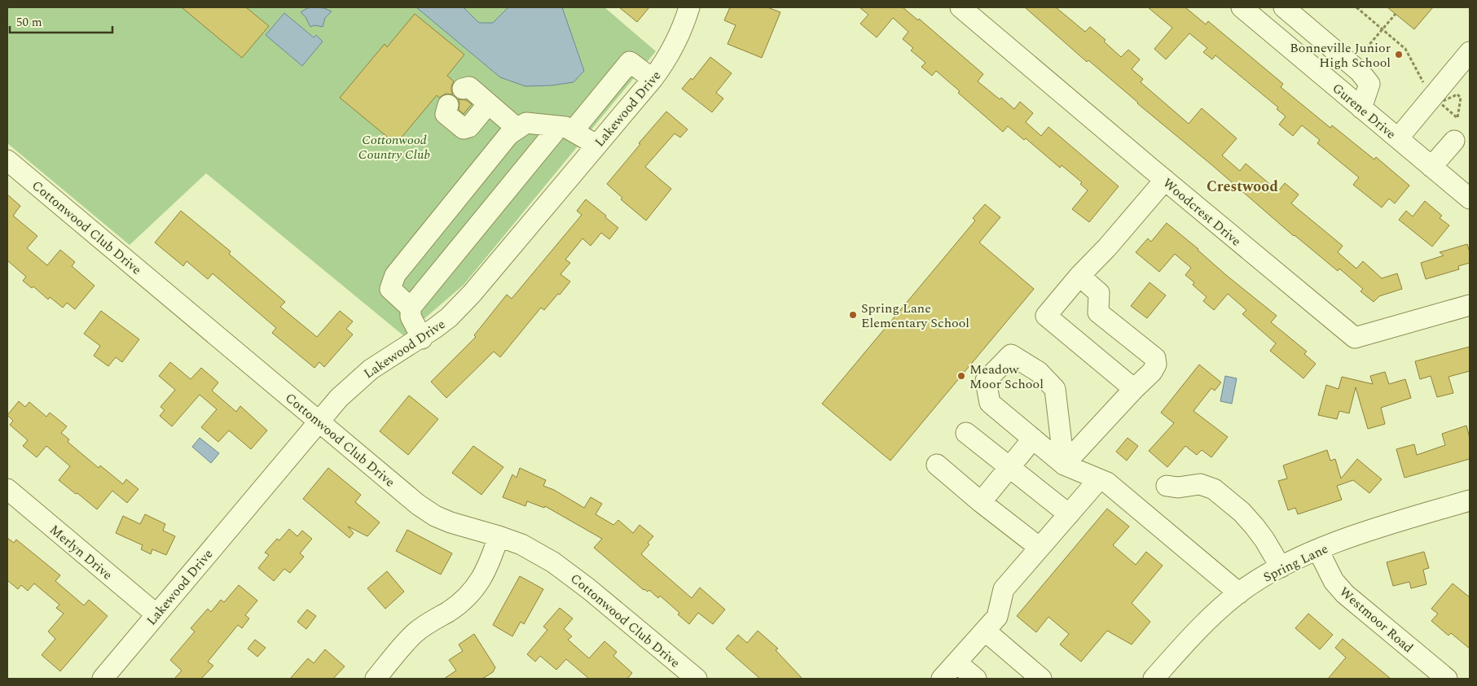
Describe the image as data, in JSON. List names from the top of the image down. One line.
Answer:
{"streets":{"street":["Lakewood Drive","Gurene Drive","Woodcrest Drive","Cottonwood Club Drive","Merlyn Drive","Spring Lane","Westmoor Road"]},"crossings":[["Lakewood Drive","Cottonwood Club Drive"],["Lakewood Drive","Merlyn Drive"],["Spring Lane","Westmoor Road"]],"districts":["Crestwood"],"parks":["Cottonwood Country Club"],"places":["Bonneville Junior High School","Spring Lane Elementary School","Meadow Moor School"],"scale_bar":"50 m"}
